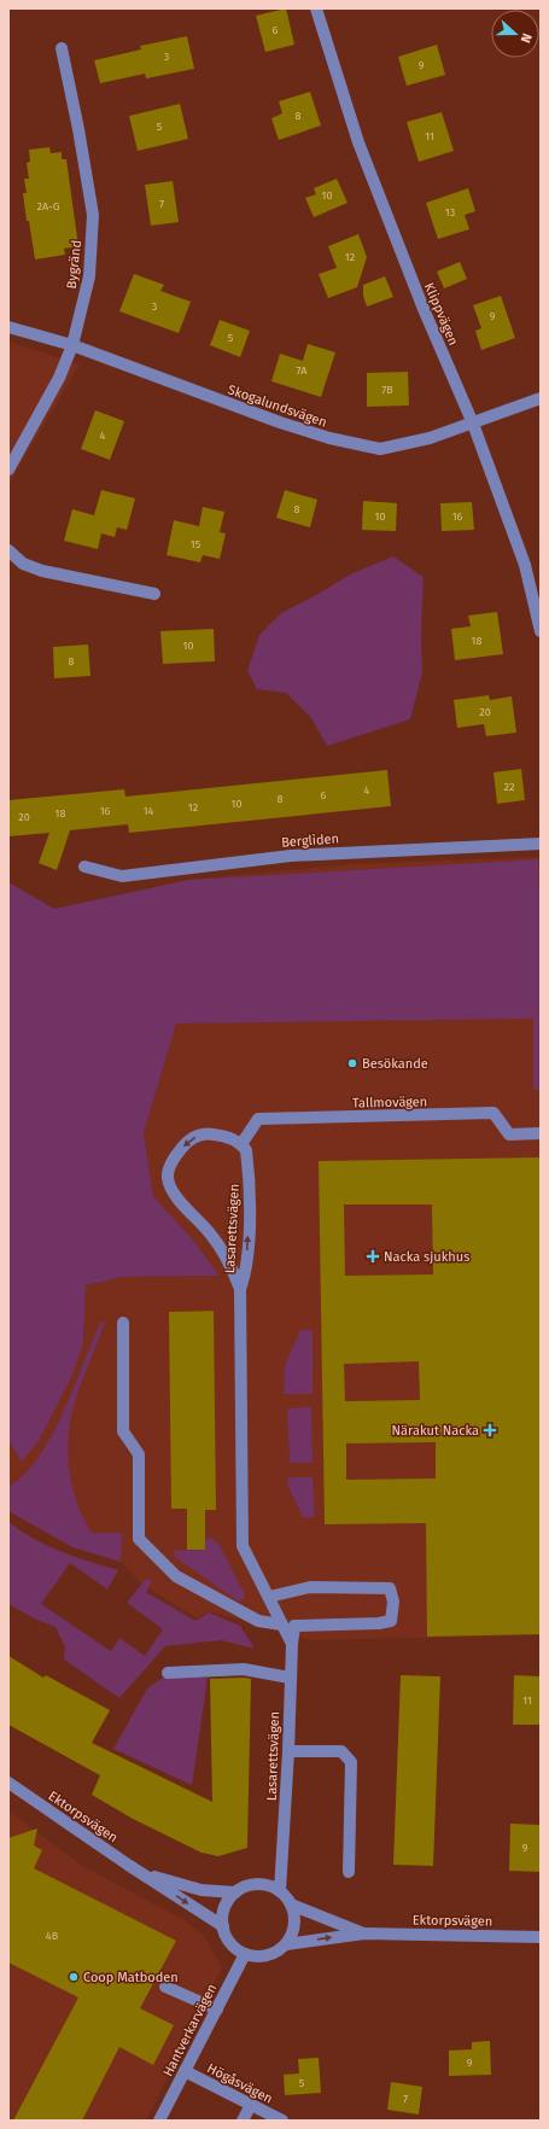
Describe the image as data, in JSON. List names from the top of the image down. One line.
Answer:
{"streets":{"street":["Bygränd","Klippvägen","Skogalundsvägen","Bergliden","Tallmovägen","Lasarettsvägen","Ektorpsvägen","Hantverkarvägen","Högåsvägen"]},"crossings":[["Bygränd","Skogalundsvägen"],["Klippvägen","Skogalundsvägen"],["Tallmovägen","Lasarettsvägen"],["Lasarettsvägen","Ektorpsvägen"],["Lasarettsvägen","Hantverkarvägen"],["Ektorpsvägen","Hantverkarvägen"],["Hantverkarvägen","Högåsvägen"]],"places":{"other":["Besökande","Coop Matboden"],"health":["Nacka sjukhus","Närakut Nacka"]},"house_numbers":["6","3","9","8","5","11","10","7","2A-G","13","12","3","9","5","7A","7B","4","8","10","16","15","18","10","8","20","22","4","6","8","10","12","16","14","18","20","11","9","4B","9","5","7"],"north":"right"}
